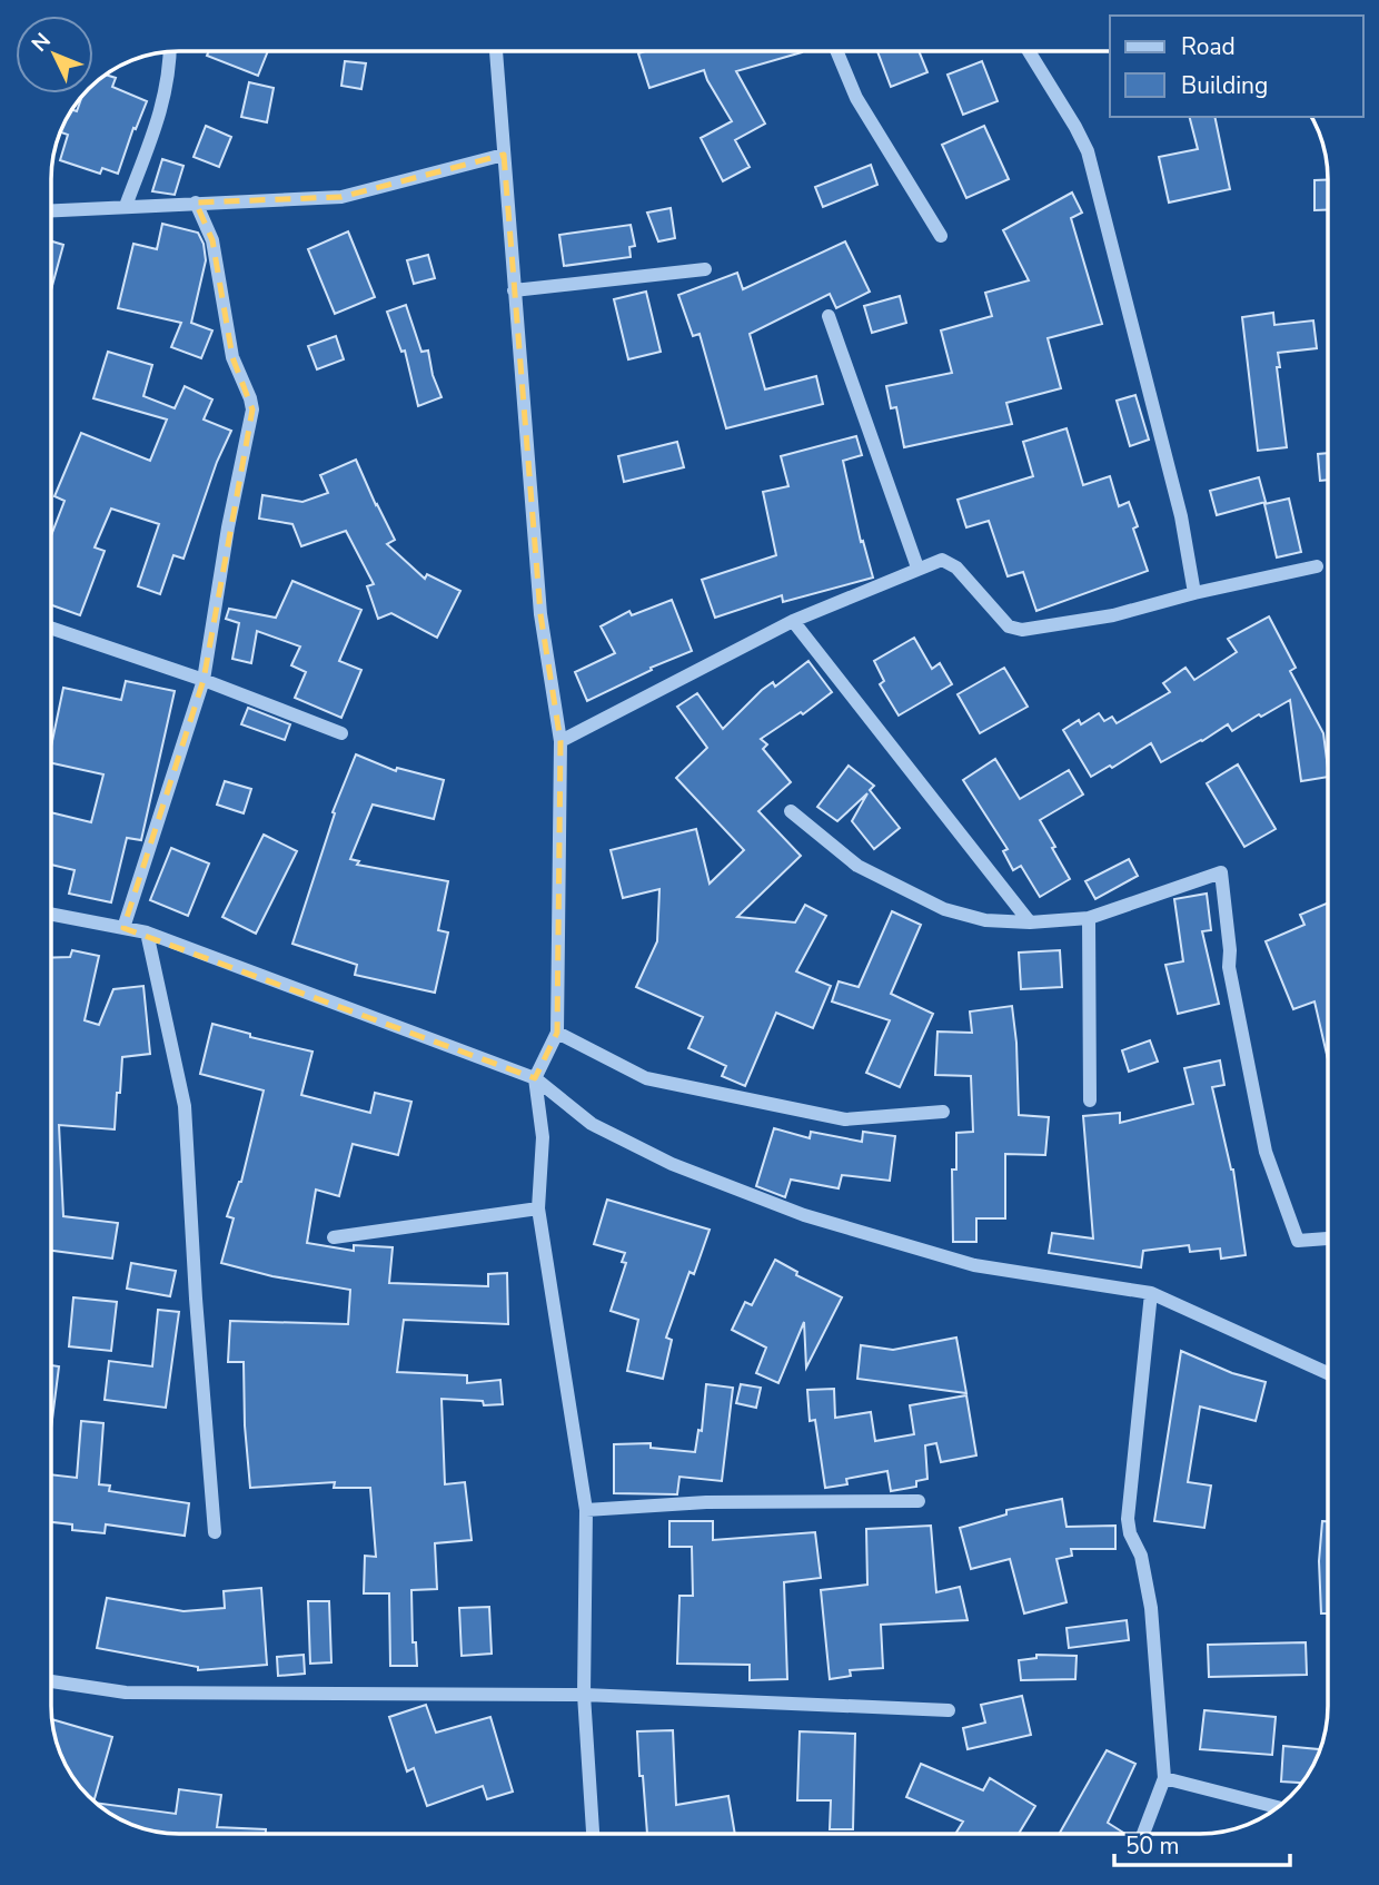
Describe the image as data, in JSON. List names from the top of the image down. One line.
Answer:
{"legend":["Road","Building"],"scale_bar":"50 m","north":"top left"}
